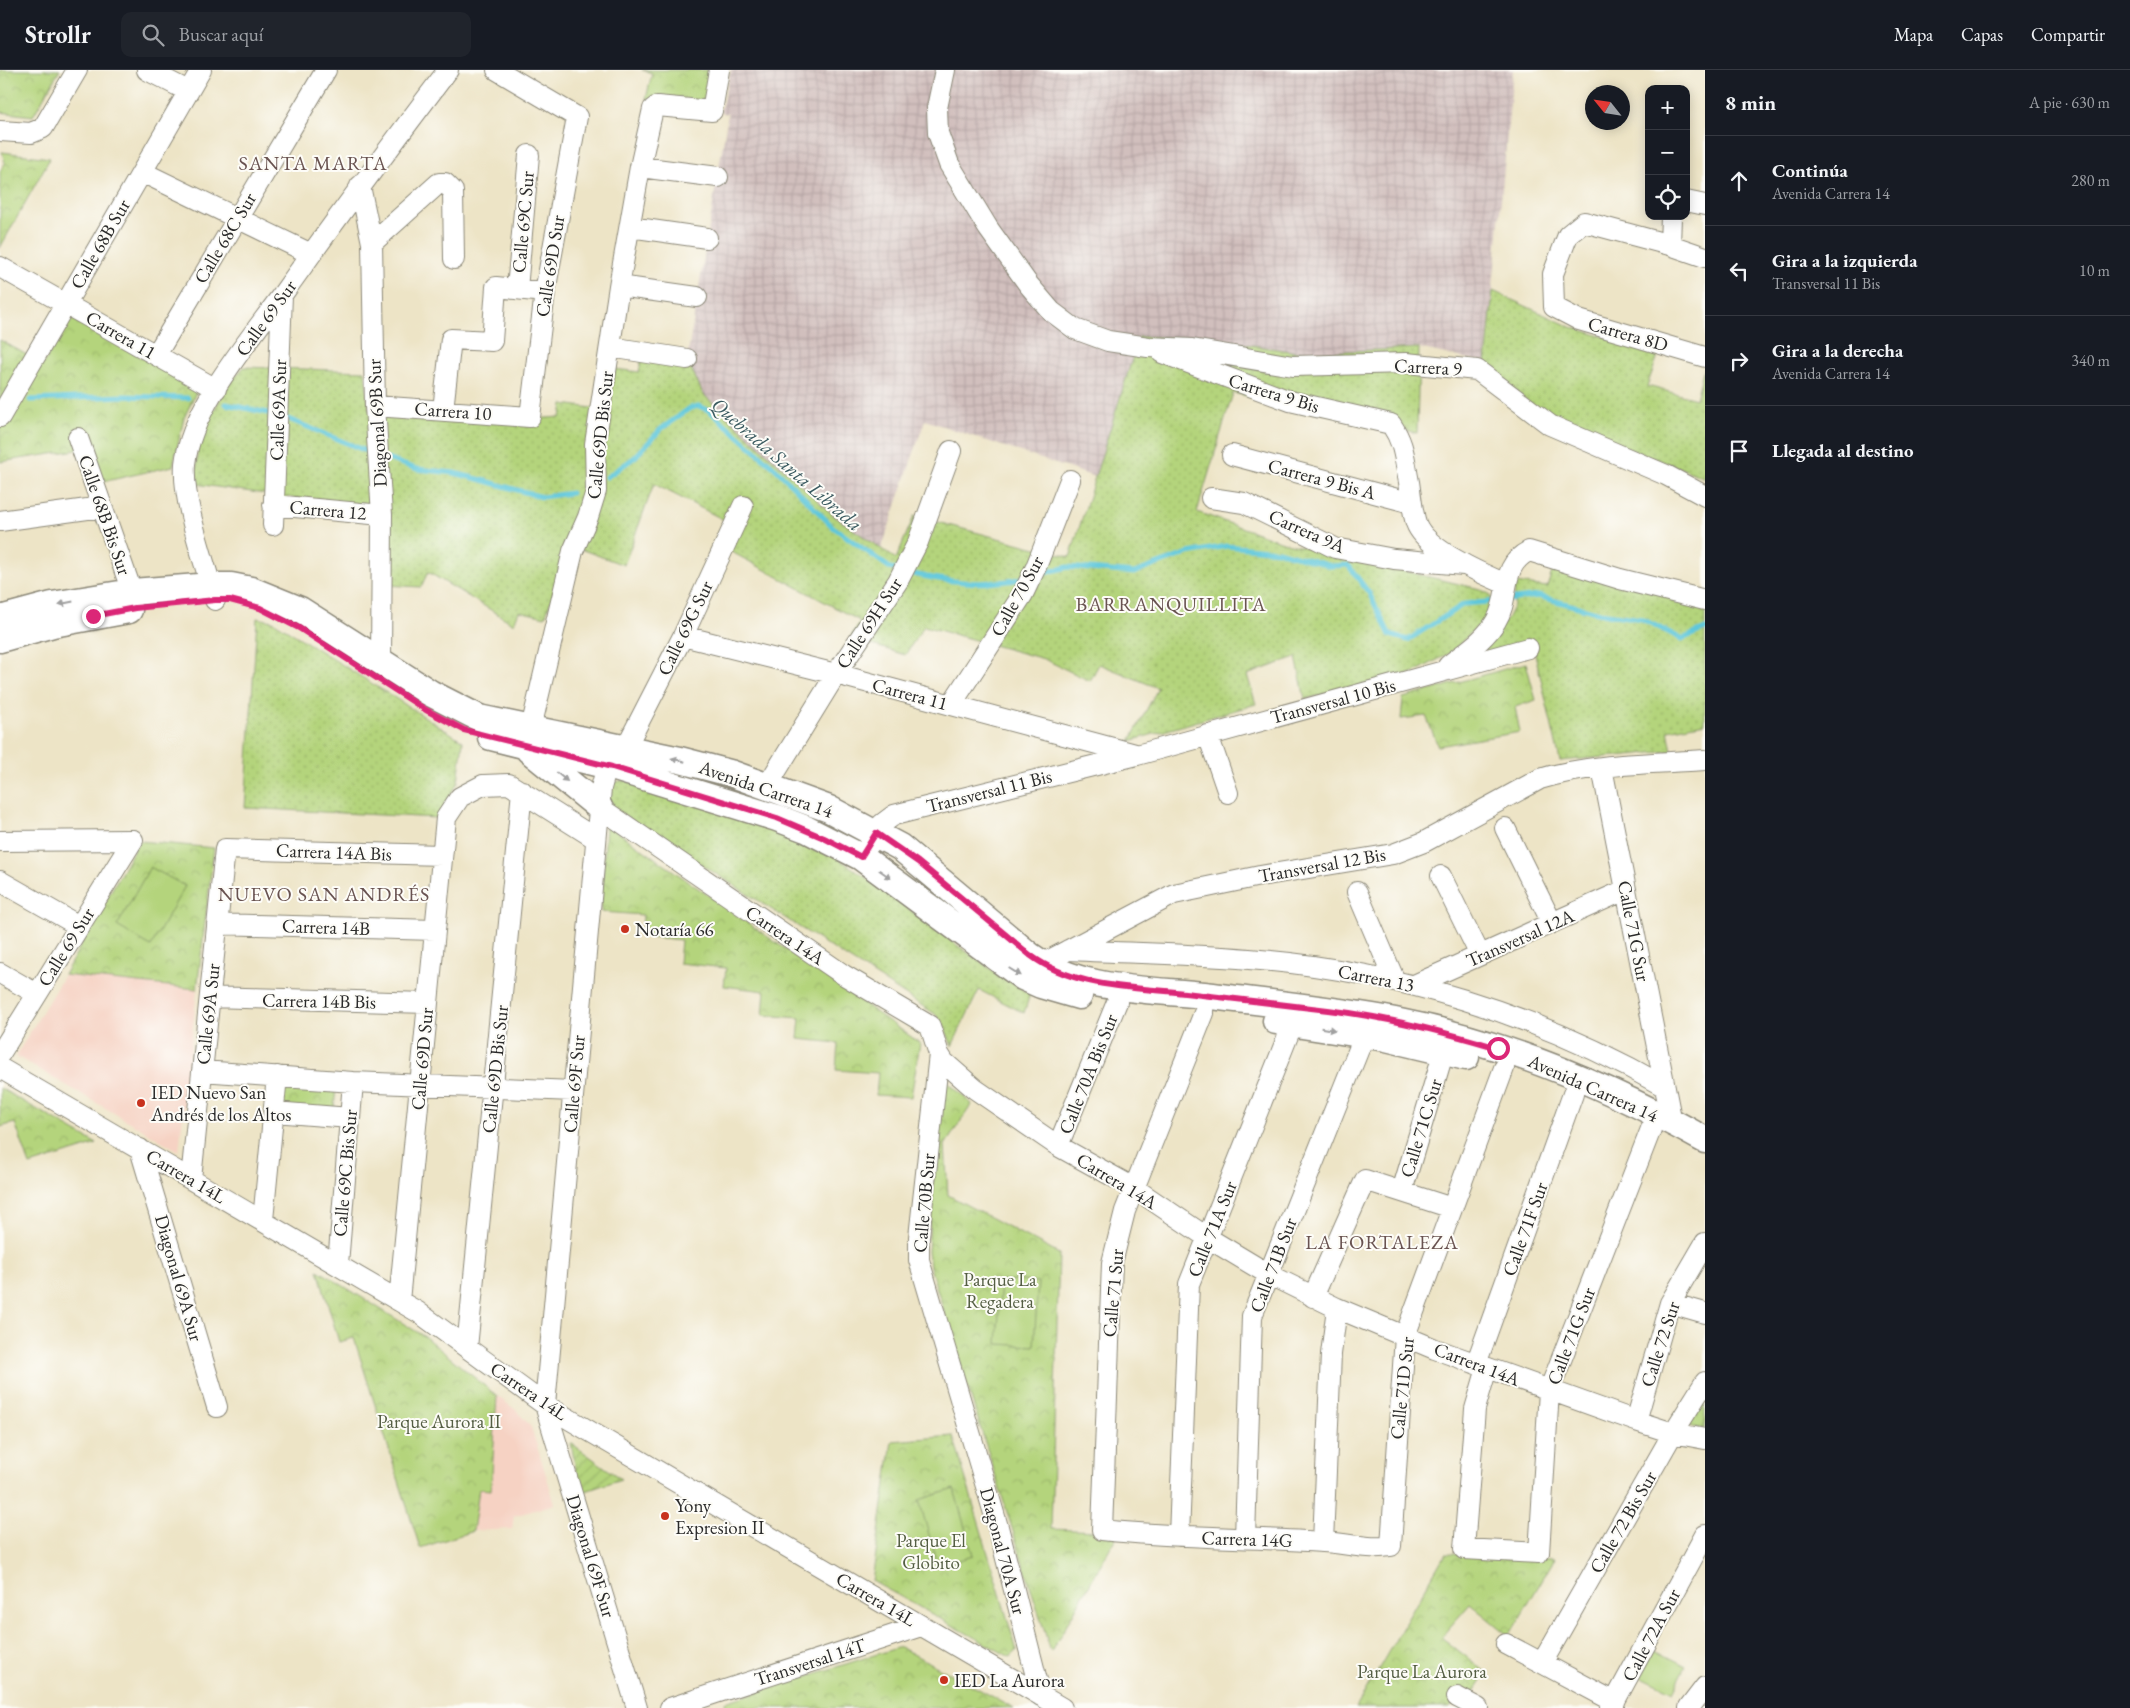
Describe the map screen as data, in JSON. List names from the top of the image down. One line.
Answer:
{"streets":{"main road":["Avenida Carrera 14"],"street":["Calle 69C Sur","Calle 68C Sur","Calle 68B Sur","Calle 69D Sur","Calle 69 Sur","Carrera 8D","Carrera 11","Carrera 9","Carrera 9 Bis","Calle 69A Sur","Carrera 10","Diagonal 69B Sur","Calle 69D Bis Sur","Carrera 9 Bis A","Carrera 12","Calle 68B Bis Sur","Carrera 9A","Calle 70 Sur","Calle 69H Sur","Calle 69G Sur","Transversal 10 Bis","Transversal 11 Bis","Carrera 14A Bis","Transversal 12 Bis","Carrera 14B","Calle 71G Sur","Carrera 14A","Transversal 12A","Carrera 13","Carrera 14B Bis","Calle 70A Bis Sur","Calle 69F Sur","Calle 71C Sur","Calle 69C Bis Sur","Carrera 14L","Calle 70B Sur","Calle 71A Sur","Calle 71F Sur","Calle 71B Sur","Diagonal 69A Sur","Calle 71 Sur","Calle 72 Sur","Calle 71D Sur","Calle 72 Bis Sur","Carrera 14G","Diagonal 70A Sur","Diagonal 69F Sur","Calle 72A Sur","Transversal 14T"]},"crossings":[["Calle 69C Sur","Carrera 10"],["Calle 68C Sur","Carrera 11"],["Calle 68B Sur","Carrera 11"],["Calle 69D Sur","Carrera 10"],["Calle 69D Sur","Calle 69D Bis Sur"],["Calle 69D Sur","Carrera 14A Bis"],["Calle 69D Sur","Carrera 14B"],["Calle 69D Sur","Carrera 14B Bis"],["Calle 69D Sur","Carrera 14L"],["Calle 69 Sur","Carrera 11"],["Calle 69 Sur","Calle 69A Sur"],["Calle 69 Sur","Diagonal 69B Sur"],["Calle 69 Sur","Avenida Carrera 14"],["Carrera 11","Calle 70 Sur"],["Carrera 11","Calle 69H Sur"],["Carrera 11","Calle 69G Sur"],["Carrera 11","Transversal 10 Bis"],["Carrera 11","Transversal 11 Bis"],["Carrera 9","Carrera 9 Bis"],["Carrera 9 Bis","Carrera 9 Bis A"],["Calle 69A Sur","Carrera 12"],["Calle 69A Sur","Carrera 14A Bis"],["Calle 69A Sur","Carrera 14B"],["Calle 69A Sur","Carrera 14B Bis"],["Calle 69A Sur","Carrera 14L"],["Carrera 10","Diagonal 69B Sur"],["Diagonal 69B Sur","Carrera 12"],["Diagonal 69B Sur","Avenida Carrera 14"],["Calle 69D Bis Sur","Avenida Carrera 14"],["Calle 69D Bis Sur","Carrera 14L"],["Calle 68B Bis Sur","Avenida Carrera 14"],["Calle 69H Sur","Avenida Carrera 14"],["Calle 69G Sur","Avenida Carrera 14"],["Calle 69G Sur","Calle 69F Sur"],["Transversal 10 Bis","Transversal 11 Bis"],["Avenida Carrera 14","Transversal 11 Bis"],["Avenida Carrera 14","Transversal 12 Bis"],["Avenida Carrera 14","Calle 71G Sur"],["Avenida Carrera 14","Calle 70A Bis Sur"],["Avenida Carrera 14","Calle 69F Sur"],["Avenida Carrera 14","Calle 71C Sur"],["Avenida Carrera 14","Calle 71A Sur"],["Avenida Carrera 14","Calle 71F Sur"],["Avenida Carrera 14","Calle 71B Sur"],["Avenida Carrera 14","Calle 71 Sur"],["Avenida Carrera 14","Calle 71D Sur"],["Transversal 12 Bis","Calle 71G Sur"],["Transversal 12 Bis","Carrera 13"],["Calle 71G Sur","Carrera 14A"],["Calle 71G Sur","Transversal 12A"],["Calle 71G Sur","Carrera 13"],["Calle 71G Sur","Calle 71F Sur"],["Carrera 14A","Calle 70A Bis Sur"],["Carrera 14A","Calle 69F Sur"],["Carrera 14A","Calle 71C Sur"],["Carrera 14A","Calle 70B Sur"],["Carrera 14A","Calle 71A Sur"],["Carrera 14A","Calle 71F Sur"],["Carrera 14A","Calle 71B Sur"],["Carrera 14A","Calle 71 Sur"],["Carrera 14A","Calle 72 Sur"],["Carrera 14A","Calle 71D Sur"],["Carrera 14A","Calle 72 Bis Sur"],["Transversal 12A","Carrera 13"],["Calle 69F Sur","Carrera 14L"],["Calle 69F Sur","Diagonal 69F Sur"],["Calle 69C Bis Sur","Carrera 14L"],["Carrera 14L","Diagonal 69A Sur"],["Carrera 14L","Diagonal 70A Sur"],["Carrera 14L","Diagonal 69F Sur"],["Carrera 14L","Transversal 14T"],["Calle 70B Sur","Diagonal 70A Sur"],["Calle 71A Sur","Carrera 14G"],["Calle 71B Sur","Carrera 14G"],["Calle 71 Sur","Carrera 14G"],["Calle 71D Sur","Carrera 14G"]],"districts":["SANTA MARTA","BARRANQUILLITA","NUEVO SAN ANDRÉS","LA FORTALEZA"],"water":["Quebrada Santa Librada"],"parks":["Parque La Regadera","Parque Aurora II","Parque El Globito","Parque La Aurora"],"places":["Notaría 66","IED Nuevo San Andrés de los Altos","Yony Expresion II","IED La Aurora"],"north":"top left","page":{"header":"Strollr","search":"Buscar aquí","nav":["Mapa","Capas","Compartir"],"heading":["8 min","A pie · 630 m"],"map_buttons":["+","−"],"list":[["Continúa","Avenida Carrera 14","280 m"],["Gira a la izquierda","Transversal 11 Bis","10 m"],["Gira a la derecha","Avenida Carrera 14","340 m"],"Llegada al destino"]}}
